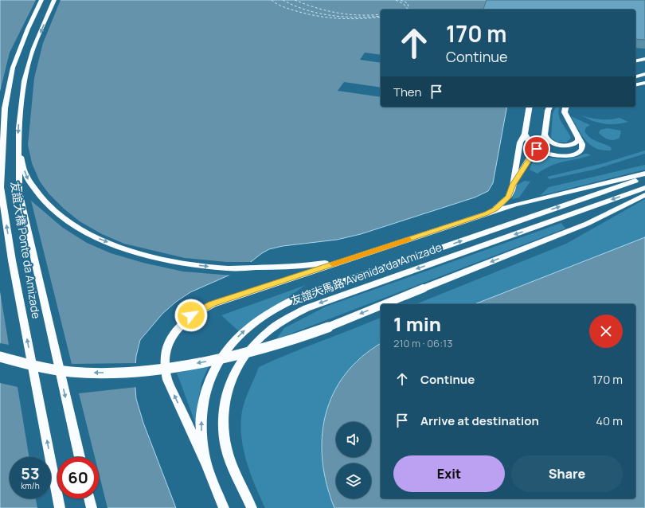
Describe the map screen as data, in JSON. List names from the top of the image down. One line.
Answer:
{"streets":{"main road":["友誼大橋 Ponte da Amizade","友誼大馬路 Avenida da Amizade"]},"page":{"turn":["170 m","Continue"],"then":"Then","heading":["1 min","210 m · 06:13"],"list":[{"name":"Continue","value":"170 m"},{"name":"Arrive at destination","value":"40 m"}],"buttons":["Exit","Share"],"speed":"53 km/h","limit":"60"}}
